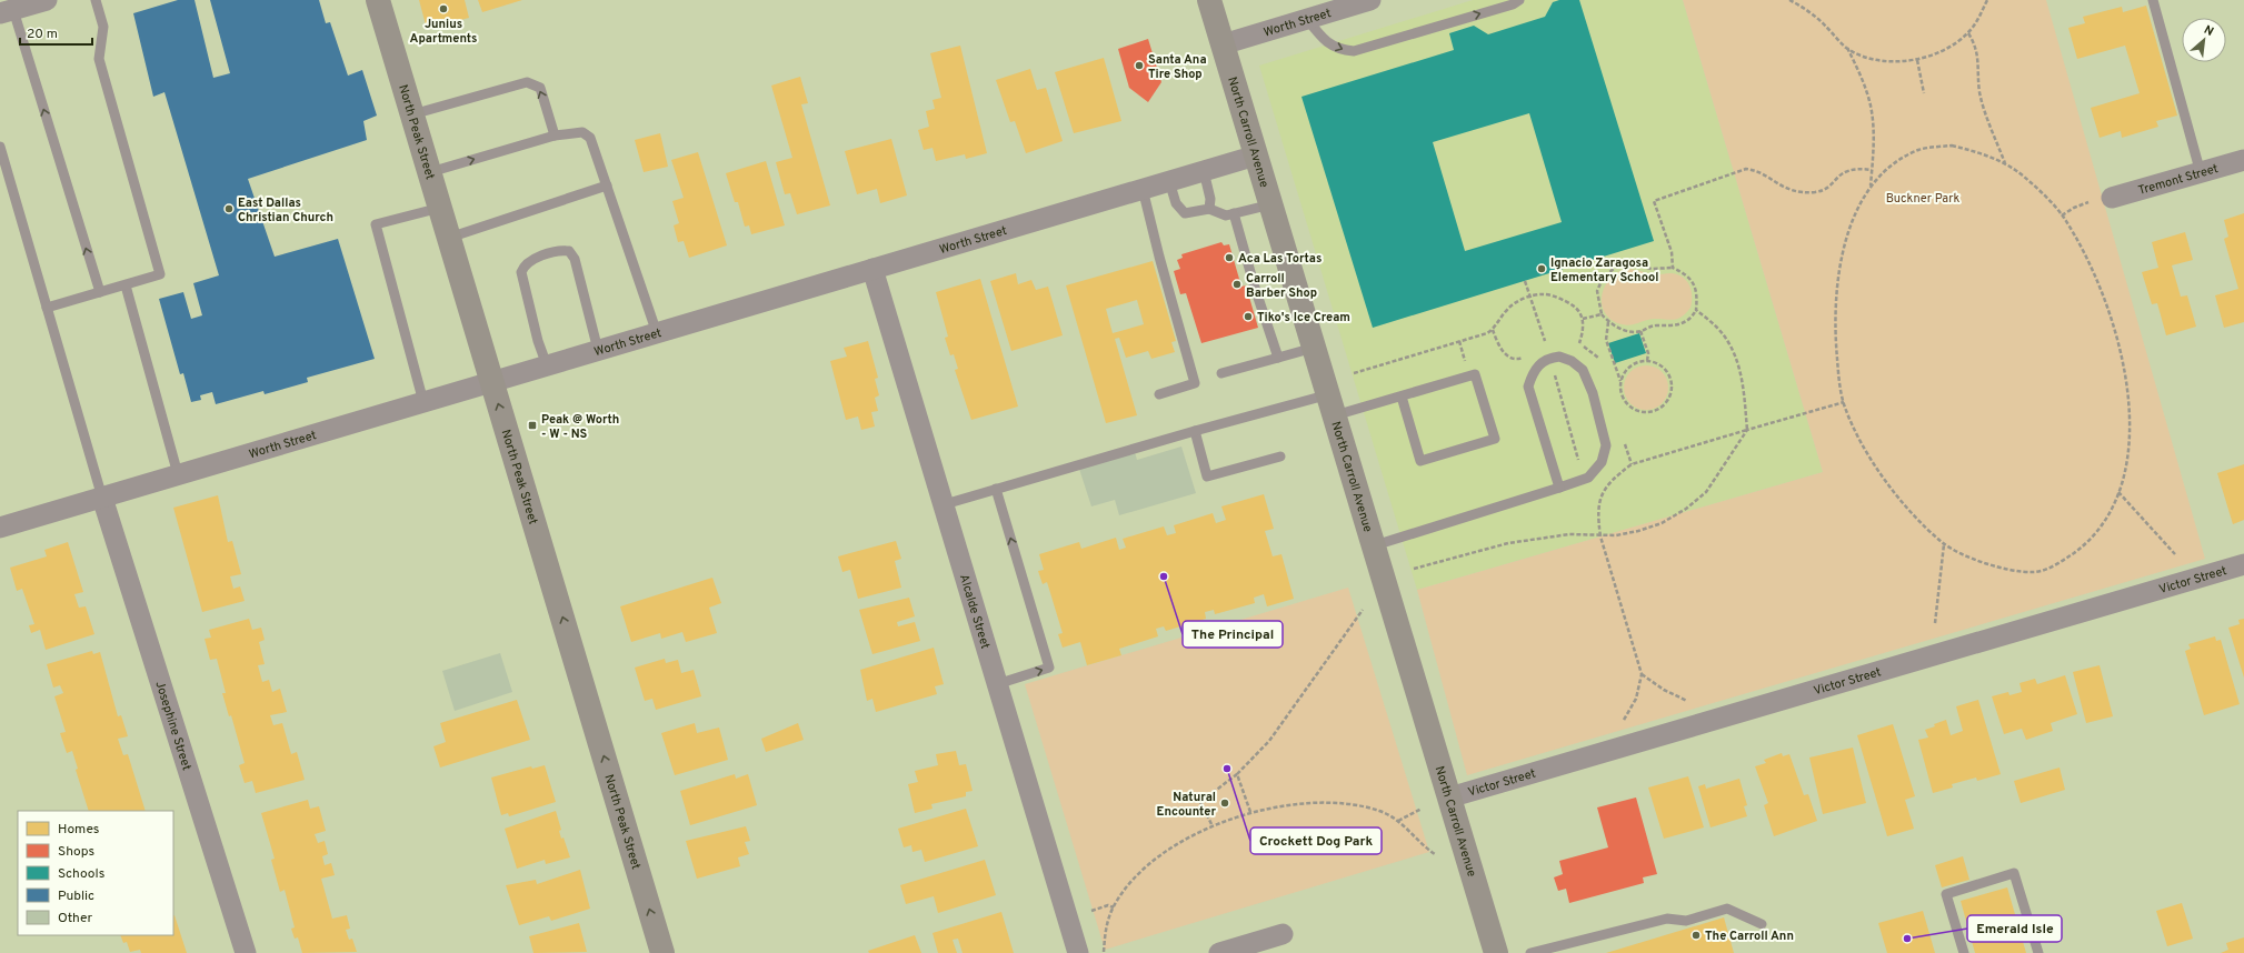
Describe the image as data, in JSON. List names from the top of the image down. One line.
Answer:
{"streets":{"main road":["North Peak Street","North Carroll Avenue"],"street":["Worth Street","Tremont Street","Victor Street","Alcalde Street","Josephine Street"]},"crossings":[["Worth Street","North Peak Street"],["Worth Street","North Carroll Avenue"],["Worth Street","Alcalde Street"],["Worth Street","Josephine Street"],["North Carroll Avenue","Victor Street"]],"one_way":["North Peak Street"],"parks":["Buckner Park"],"places":{"other":["Junius Apartments","Santa Ana Tire Shop","East Dallas Christian Church","Aca Las Tortas","Ignacio Zaragosa Elementary School","Carroll Barber Shop","Tiko's Ice Cream","The Principal","Crockett Dog Park","Natural Encounter","The Carroll Ann","Emerald Isle"],"transit":["Peak @ Worth - W - NS"]},"legend":["Homes","Shops","Schools","Public","Other"],"scale_bar":"20 m","north":"top right"}
